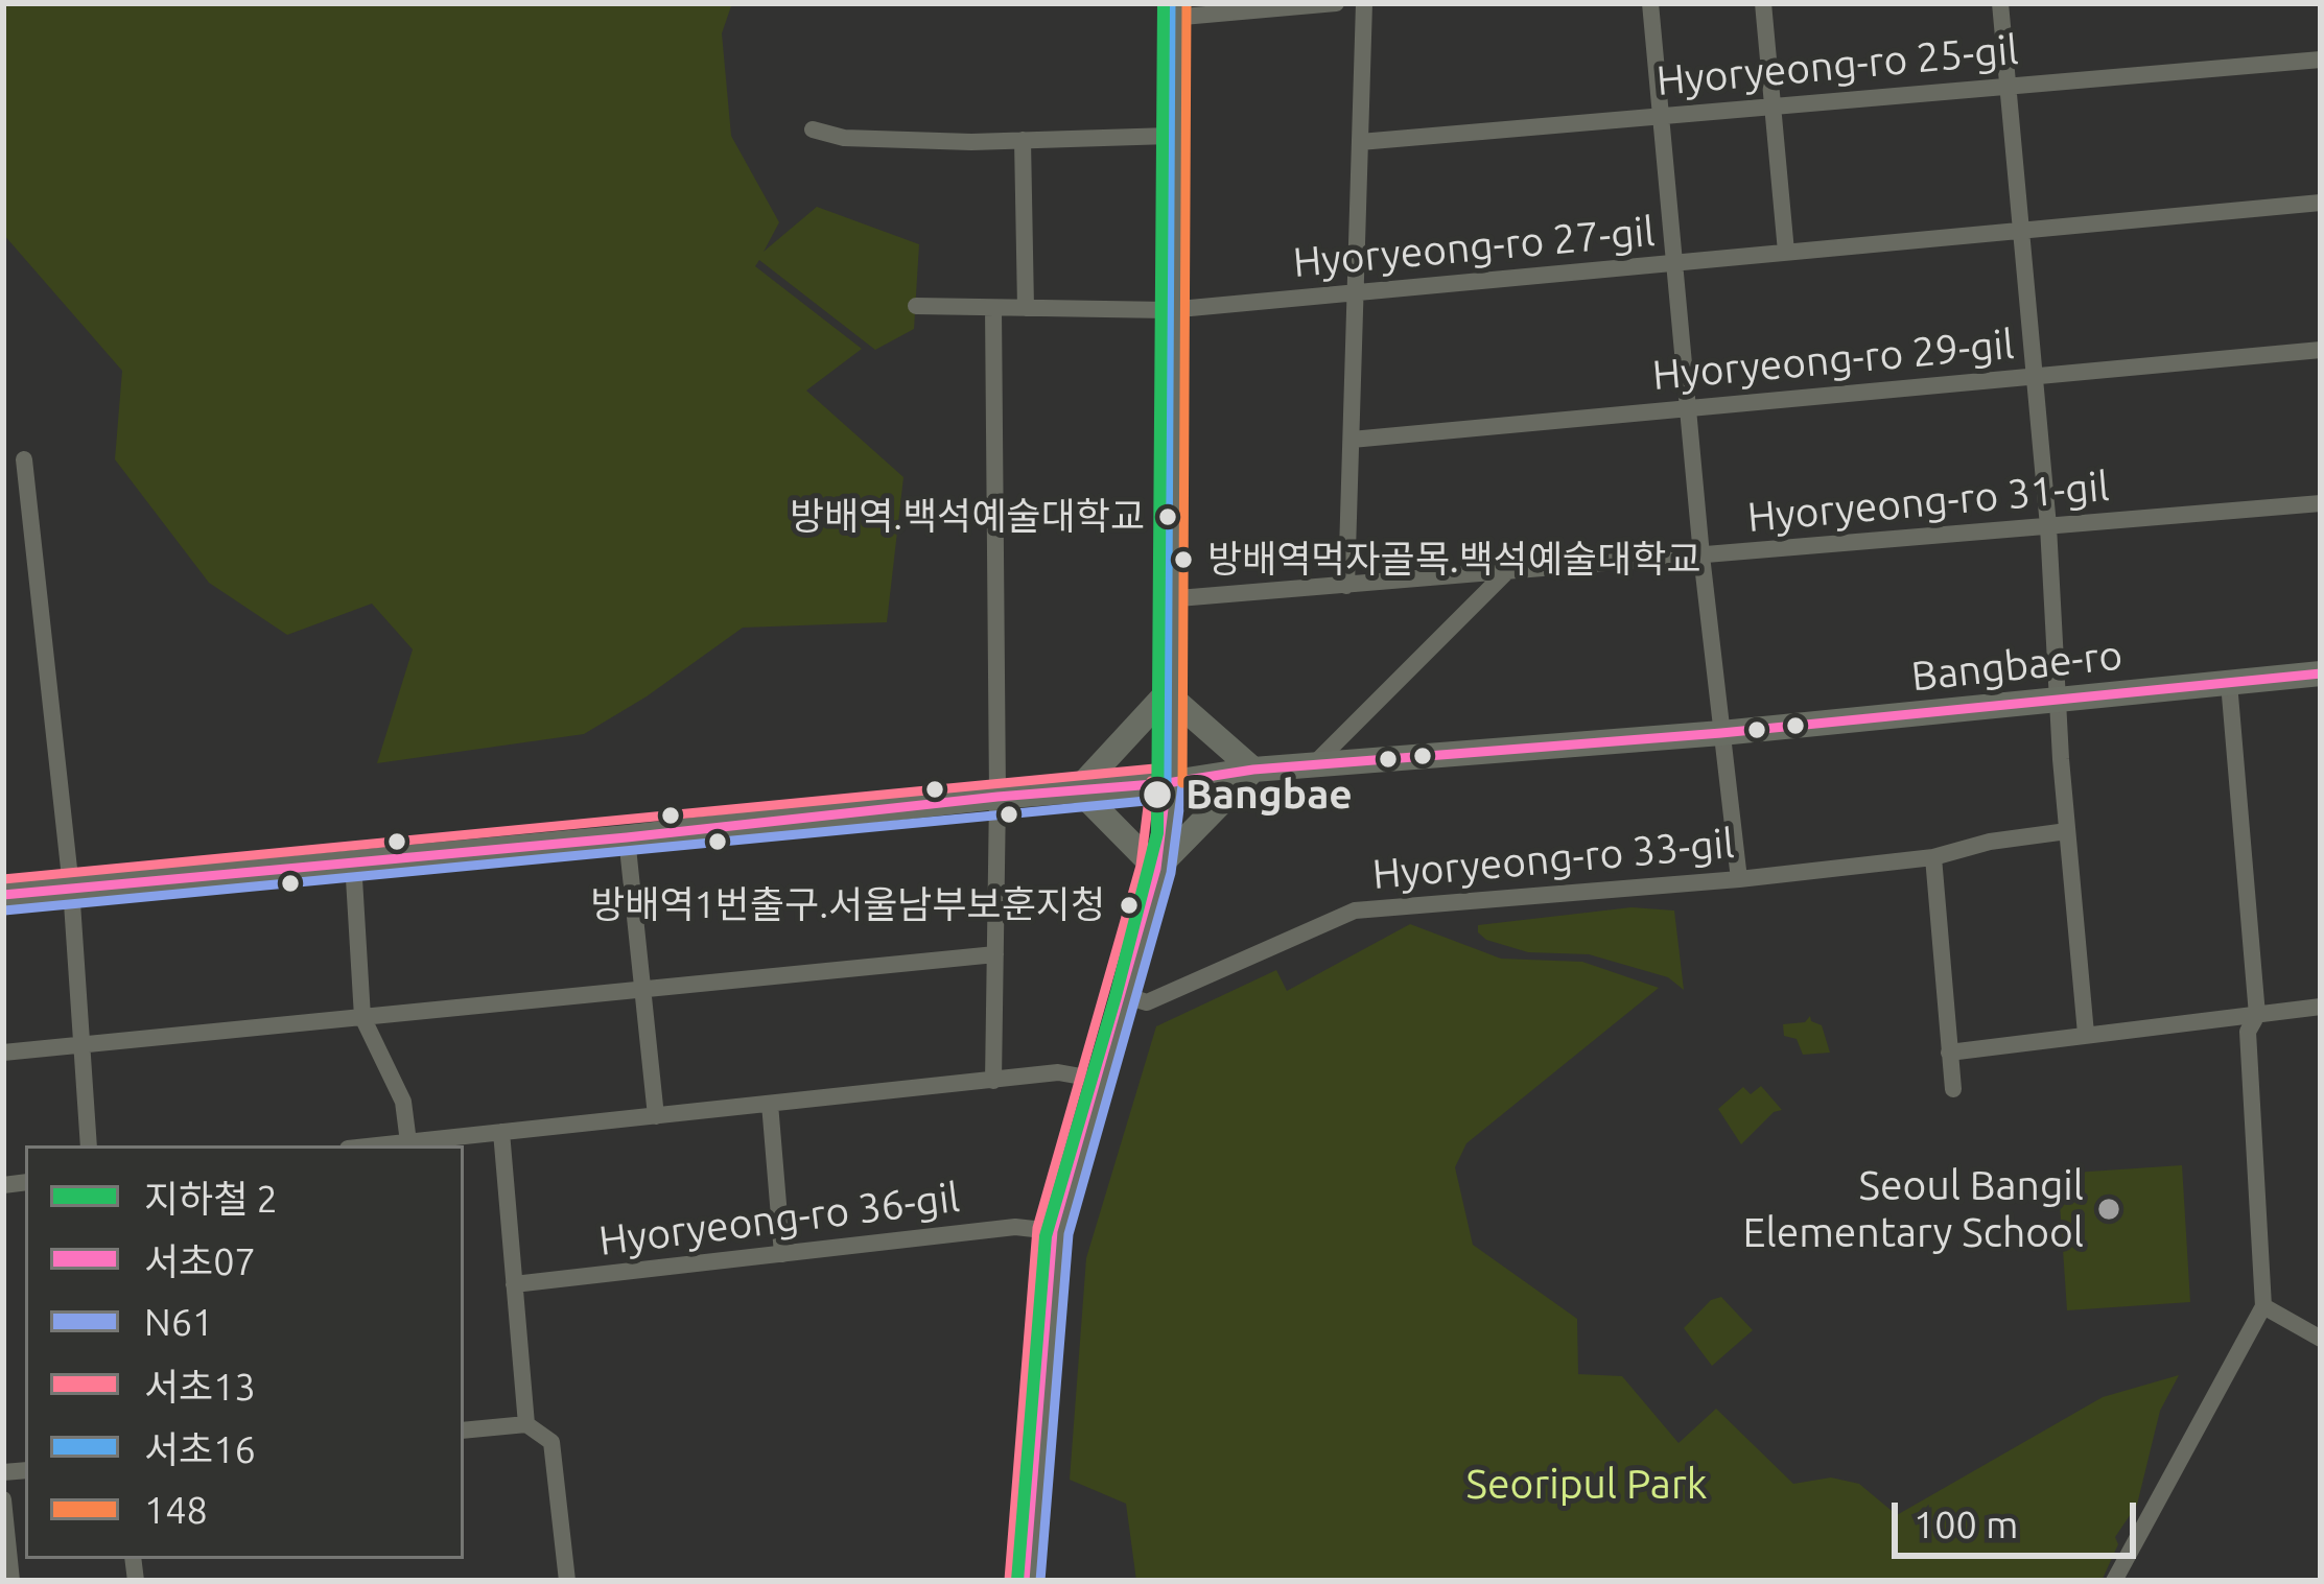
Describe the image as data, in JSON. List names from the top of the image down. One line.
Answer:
{"streets":{"main road":["Bangbae-ro"],"street":["Hyoryeong-ro 25-gil","Hyoryeong-ro 27-gil","Hyoryeong-ro 29-gil","Hyoryeong-ro 31-gil","Hyoryeong-ro 33-gil","Hyoryeong-ro 36-gil"]},"parks":["Seoripul Park"],"places":["방배역.백석예술대학교","방배역먹자골목.백석예술대학교","Bangbae","방배역1번출구.서울남부보훈지청","Seoul Bangil Elementary School"],"lines":["metro line 2","transit line 서초16","transit line 148","transit line 서초07","transit line 서초13","transit line N61"],"legend":["지하철 2","서초07","N61","서초13","서초16","148"],"scale_bar":"100 m"}
